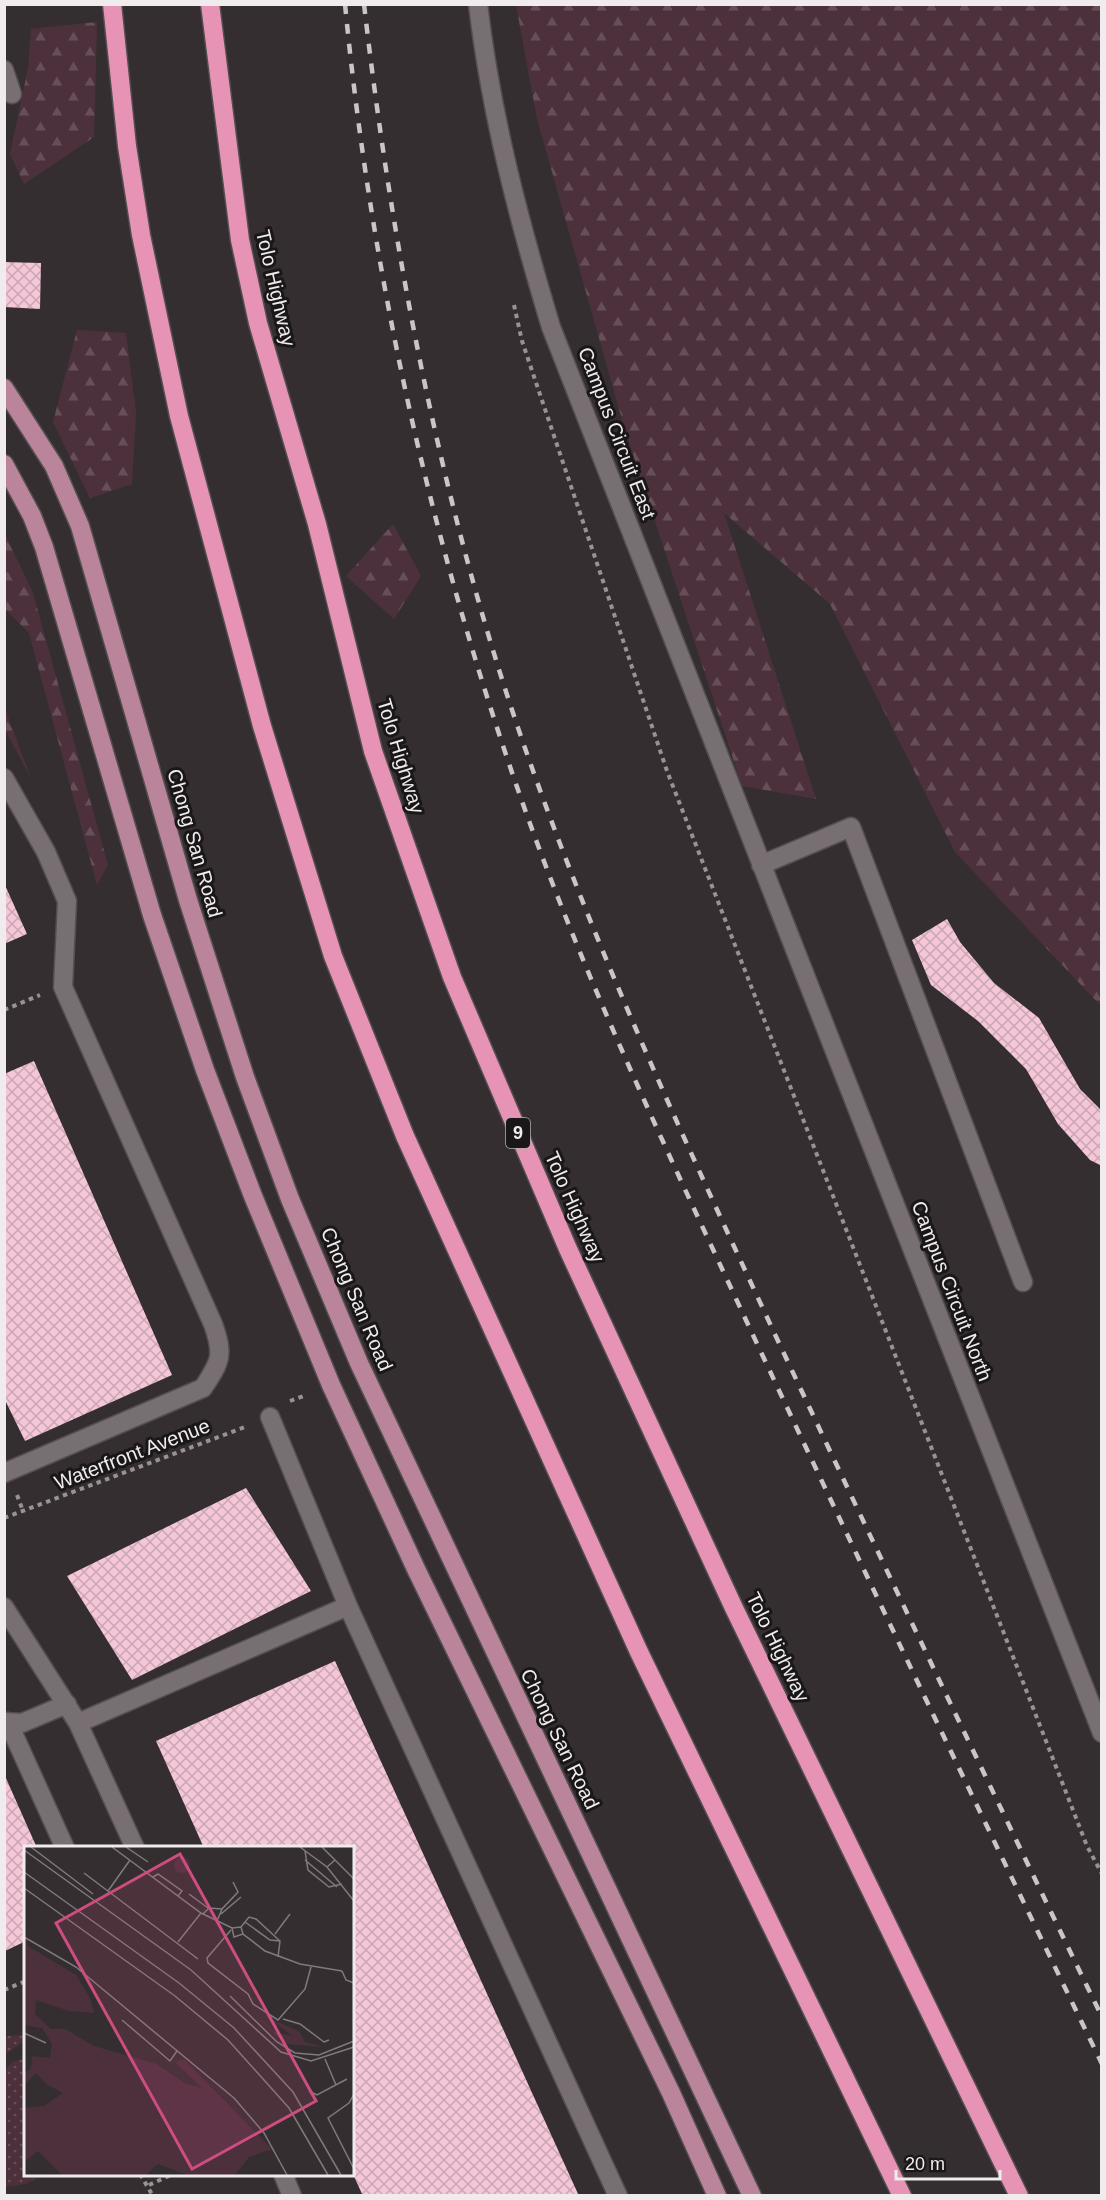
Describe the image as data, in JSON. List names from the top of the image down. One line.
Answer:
{"streets":{"highway":["Tolo Highway","9"],"main road":["Chong San Road"],"street":["Campus Circuit East","Campus Circuit North"],"path":["Waterfront Avenue"]},"crossings":[["Campus Circuit East","Campus Circuit North"]],"scale_bar":"20 m"}
